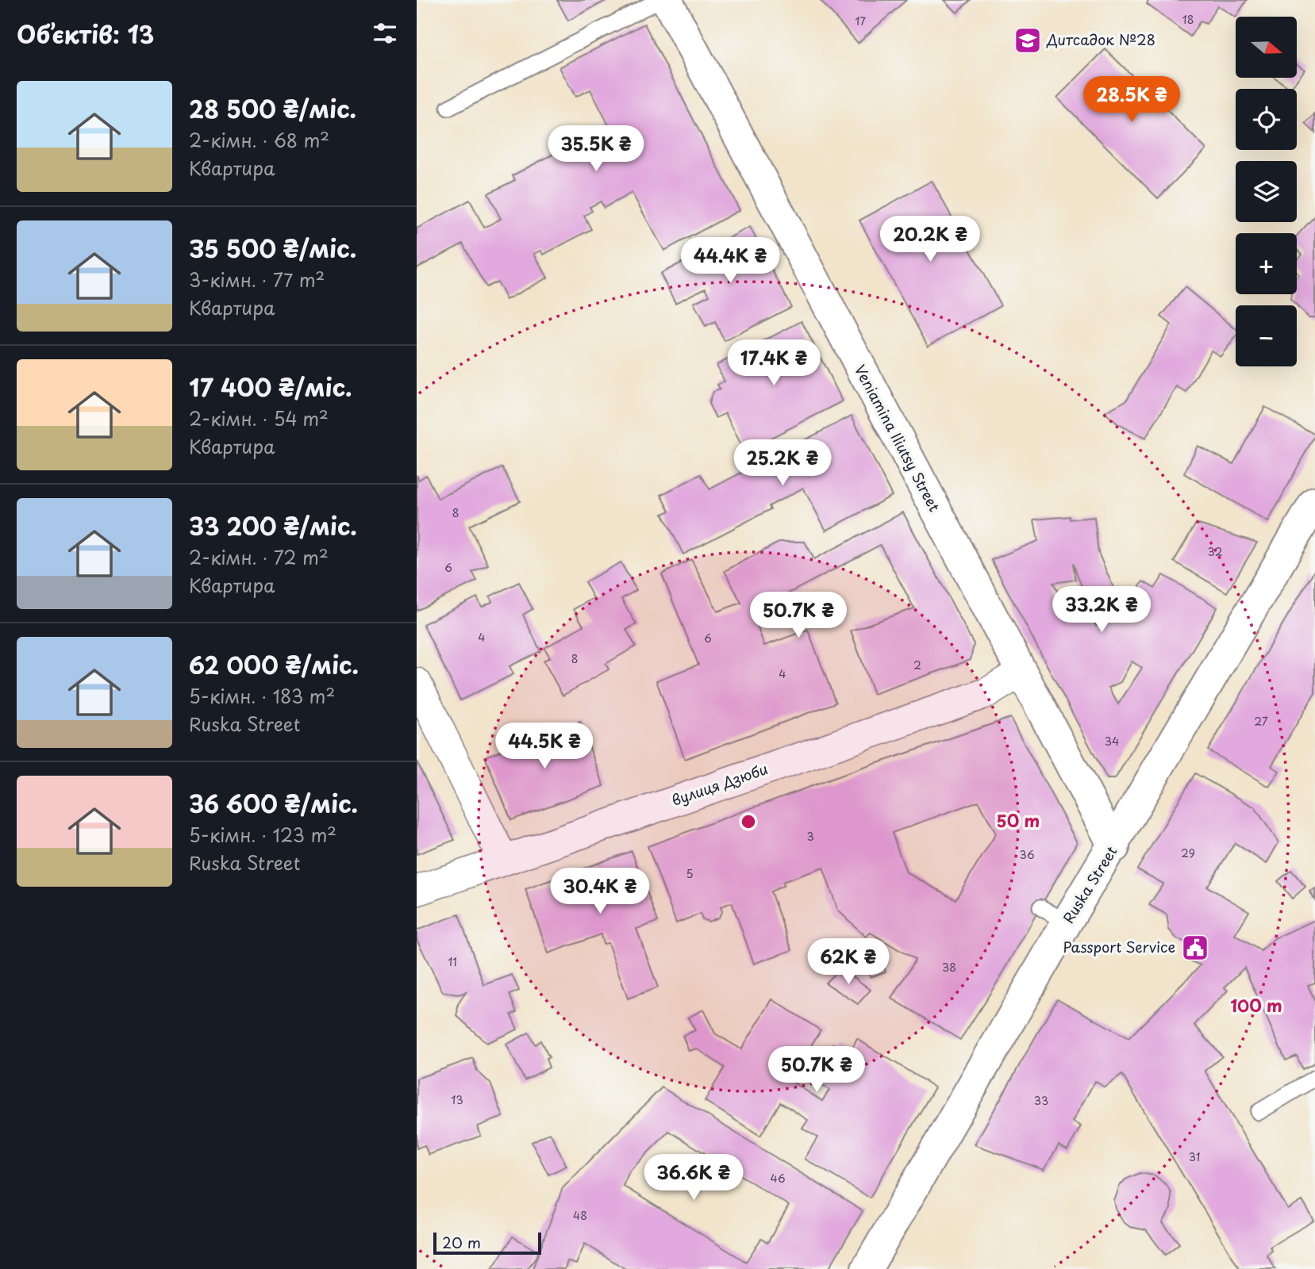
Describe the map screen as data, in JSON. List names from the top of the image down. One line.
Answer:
{"streets":{"street":["Veniamina Iliutsy Street","вулиця Дзюби","Ruska Street"]},"crossings":[["Veniamina Iliutsy Street","вулиця Дзюби"],["Veniamina Iliutsy Street","Ruska Street"]],"places":{"school or university":["Дитсадок №28"],"public building":["Passport Service"]},"house_numbers":["18","17","8","32","6","4","6","8","2","4","27","34","3","29","36","5","11","38","13","33","31","46","48"],"scale_bar":"20 m","north":"right","page":{"heading":"Об’єктів: 13","map_buttons":["+","−"],"list":[{"name":"28 500 ₴/міс.","note":"2-кімн. · 68 m² · Квартира"},{"name":"35 500 ₴/міс.","note":"3-кімн. · 77 m² · Квартира"},{"name":"17 400 ₴/міс.","note":"2-кімн. · 54 m² · Квартира"},{"name":"33 200 ₴/міс.","note":"2-кімн. · 72 m² · Квартира"},{"name":"62 000 ₴/міс.","note":"5-кімн. · 183 m² · Ruska Street"},{"name":"36 600 ₴/міс.","note":"5-кімн. · 123 m² · Ruska Street"}],"price":["28.5K ₴","35.5K ₴","20.2K ₴","44.4K ₴","17.4K ₴","25.2K ₴","33.2K ₴","50.7K ₴","44.5K ₴","30.4K ₴","62K ₴","50.7K ₴","36.6K ₴"],"scale":"20 m"},"rings":["50 m","100 m"]}
